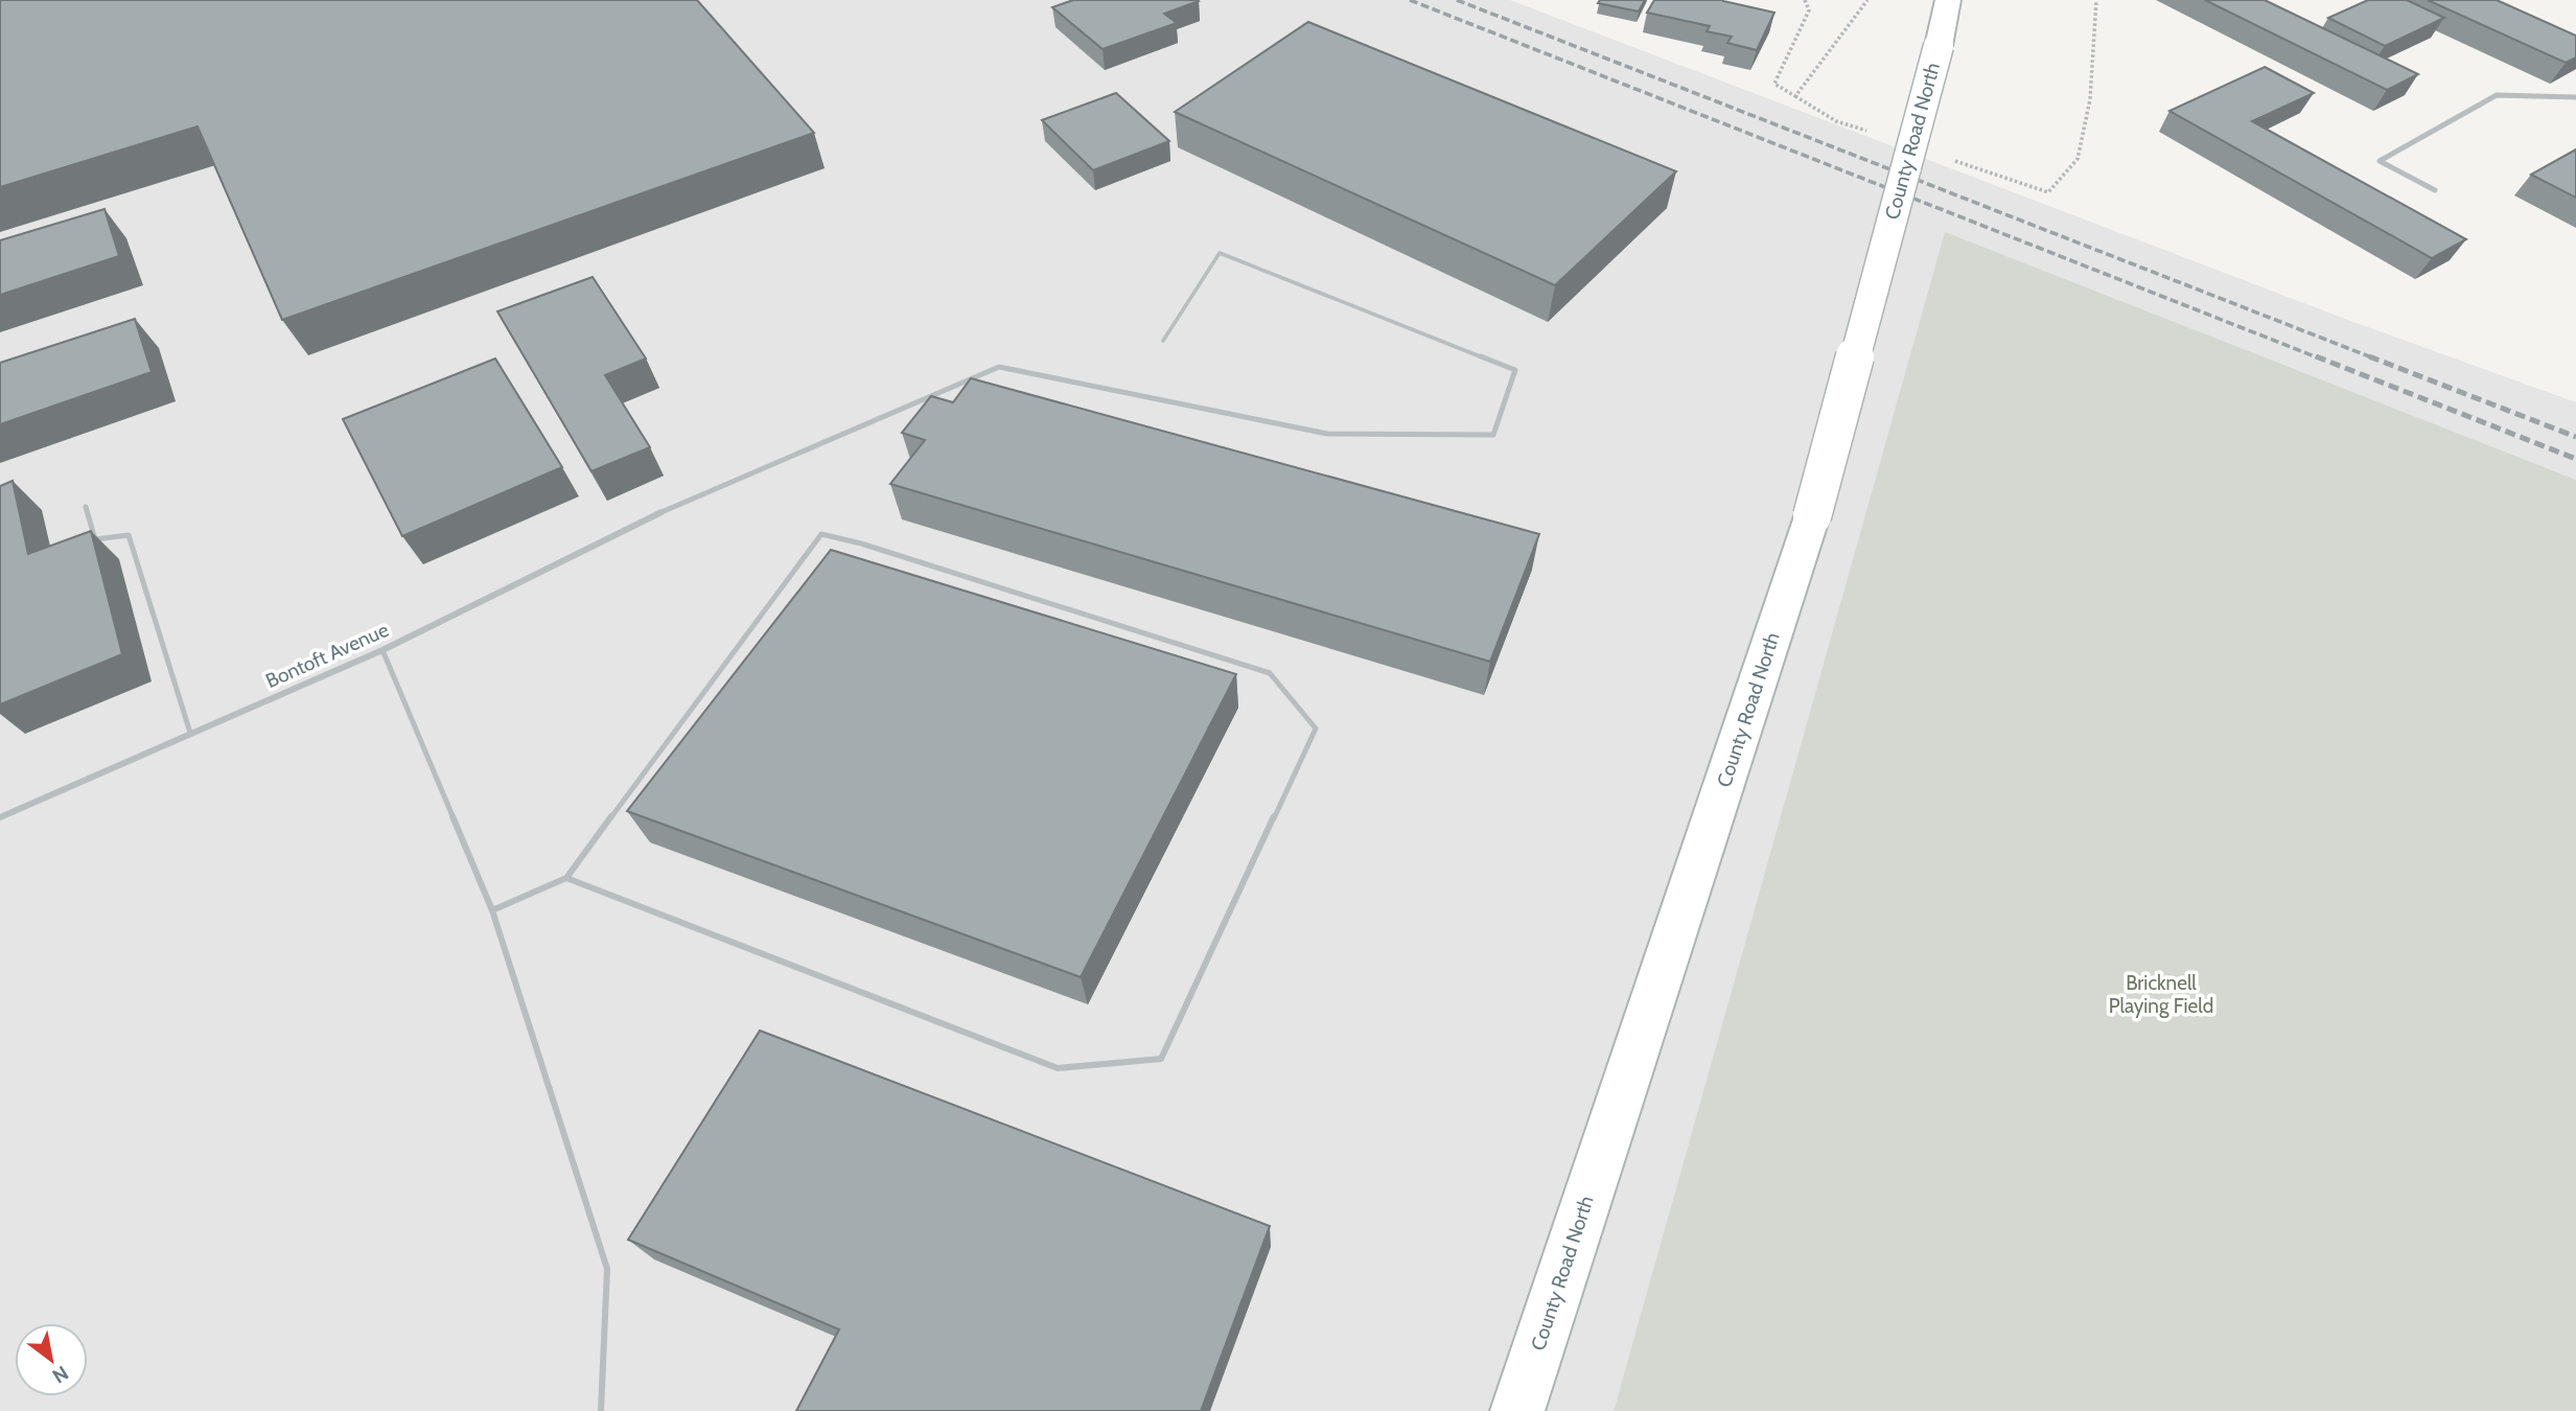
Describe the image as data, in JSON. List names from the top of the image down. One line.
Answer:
{"streets":{"street":["County Road North","Bontoft Avenue"]},"parks":["Bricknell Playing Field"],"north":"bottom right"}
